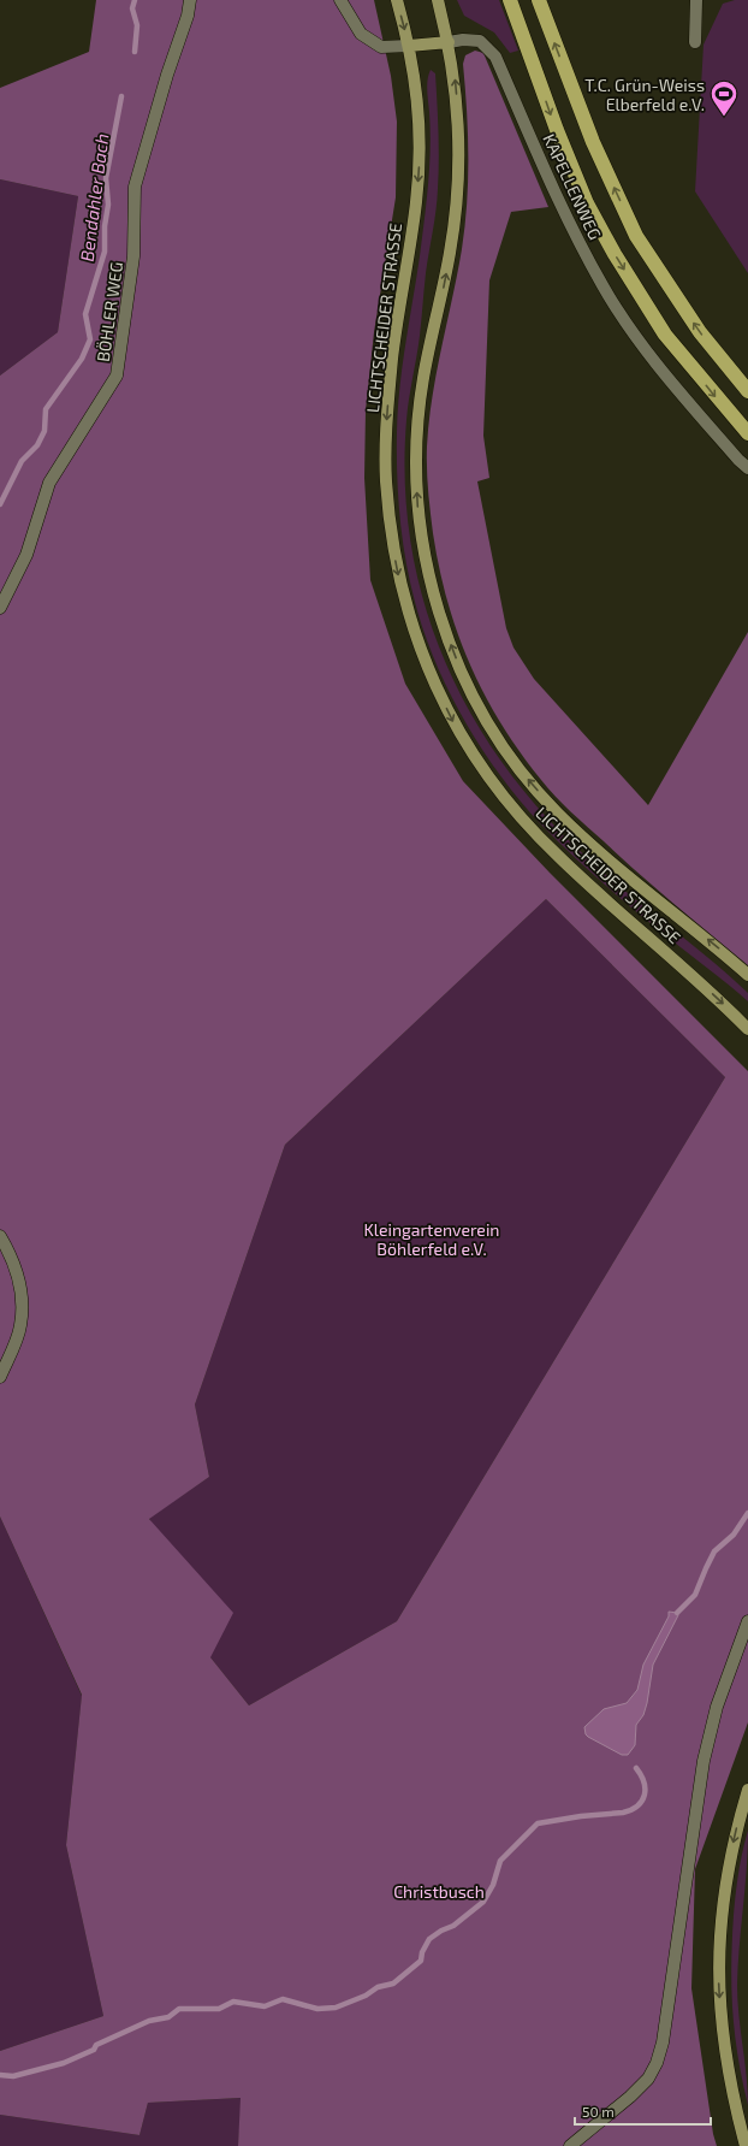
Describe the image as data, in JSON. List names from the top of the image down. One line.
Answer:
{"streets":{"main road":["KAPELLENWEG","LICHTSCHEIDER STRASSE"],"street":["BÖHLER WEG"]},"crossings":[["KAPELLENWEG","LICHTSCHEIDER STRASSE"]],"water":["Bendahler Bach"],"parks":["Kleingartenverein Böhlerfeld e.V.","Christbusch"],"places":{"sports":["T.C. Grün-Weiss Elberfeld e.V."]},"scale_bar":"50 m"}
